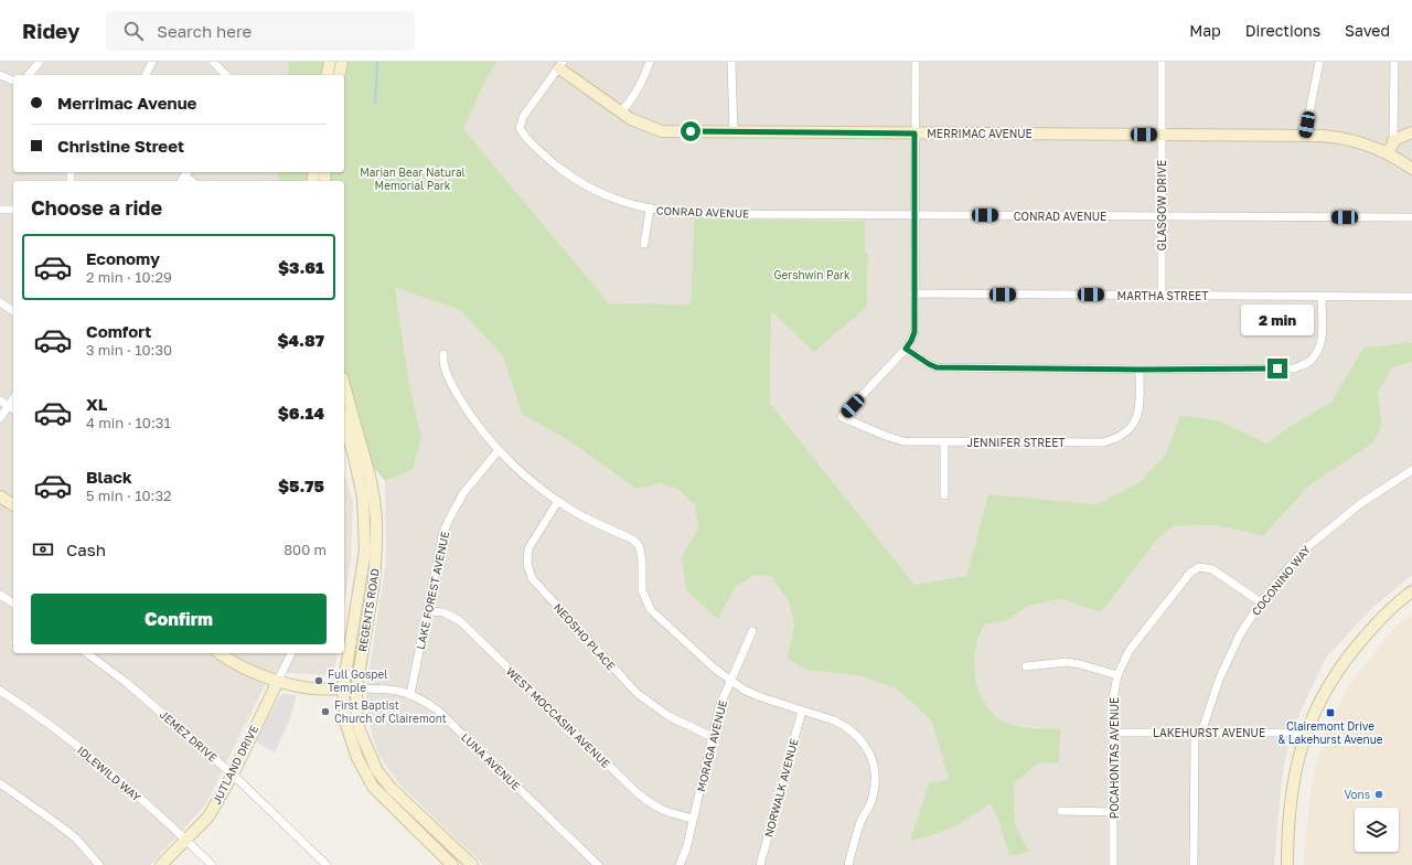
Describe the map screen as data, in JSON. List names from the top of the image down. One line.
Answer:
{"streets":{"main road":["MERRIMAC AVENUE","REGENTS ROAD","LUNA AVENUE","JUTLAND DRIVE"],"street":["GLASGOW DRIVE","CONRAD AVENUE","MARTHA STREET","JENNIFER STREET","COCONINO WAY","LAKE FOREST AVENUE","NEOSHO PLACE","WEST MOCCASIN AVENUE","LAKEHURST AVENUE","JEMEZ DRIVE","MORAGA AVENUE","POCAHONTAS AVENUE","IDLEWILD WAY","NORWALK AVENUE"]},"crossings":[["MERRIMAC AVENUE","GLASGOW DRIVE"],["MERRIMAC AVENUE","CONRAD AVENUE"],["GLASGOW DRIVE","CONRAD AVENUE"],["GLASGOW DRIVE","MARTHA STREET"],["COCONINO WAY","LAKEHURST AVENUE"],["COCONINO WAY","POCAHONTAS AVENUE"],["LAKE FOREST AVENUE","WEST MOCCASIN AVENUE"],["LAKE FOREST AVENUE","LUNA AVENUE"],["REGENTS ROAD","LUNA AVENUE"],["NEOSHO PLACE","MORAGA AVENUE"],["WEST MOCCASIN AVENUE","MORAGA AVENUE"],["LAKEHURST AVENUE","POCAHONTAS AVENUE"],["JEMEZ DRIVE","JUTLAND DRIVE"],["LUNA AVENUE","JUTLAND DRIVE"],["JUTLAND DRIVE","IDLEWILD WAY"]],"parks":["Marian Bear Natural Memorial Park","Gershwin Park"],"places":{"other":["Full Gospel Temple","First Baptist Church of Clairemont","Vons"],"transit":["Clairemont Drive & Lakehurst Avenue"]},"page":{"header":"Ridey","search":"Search here","nav":["Map","Directions","Saved"],"banner":["Merrimac Avenue","Christine Street"],"heading":"Choose a ride","list":[{"name":"Economy","note":"2 min · 10:29","value":"$3.61"},{"name":"Comfort","note":"3 min · 10:30","value":"$4.87"},{"name":"XL","note":"4 min · 10:31","value":"$6.14"},{"name":"Black","note":"5 min · 10:32","value":"$5.75"}],"bubble":"2 min","pay":["Cash","800 m"],"buttons":"Confirm"}}
